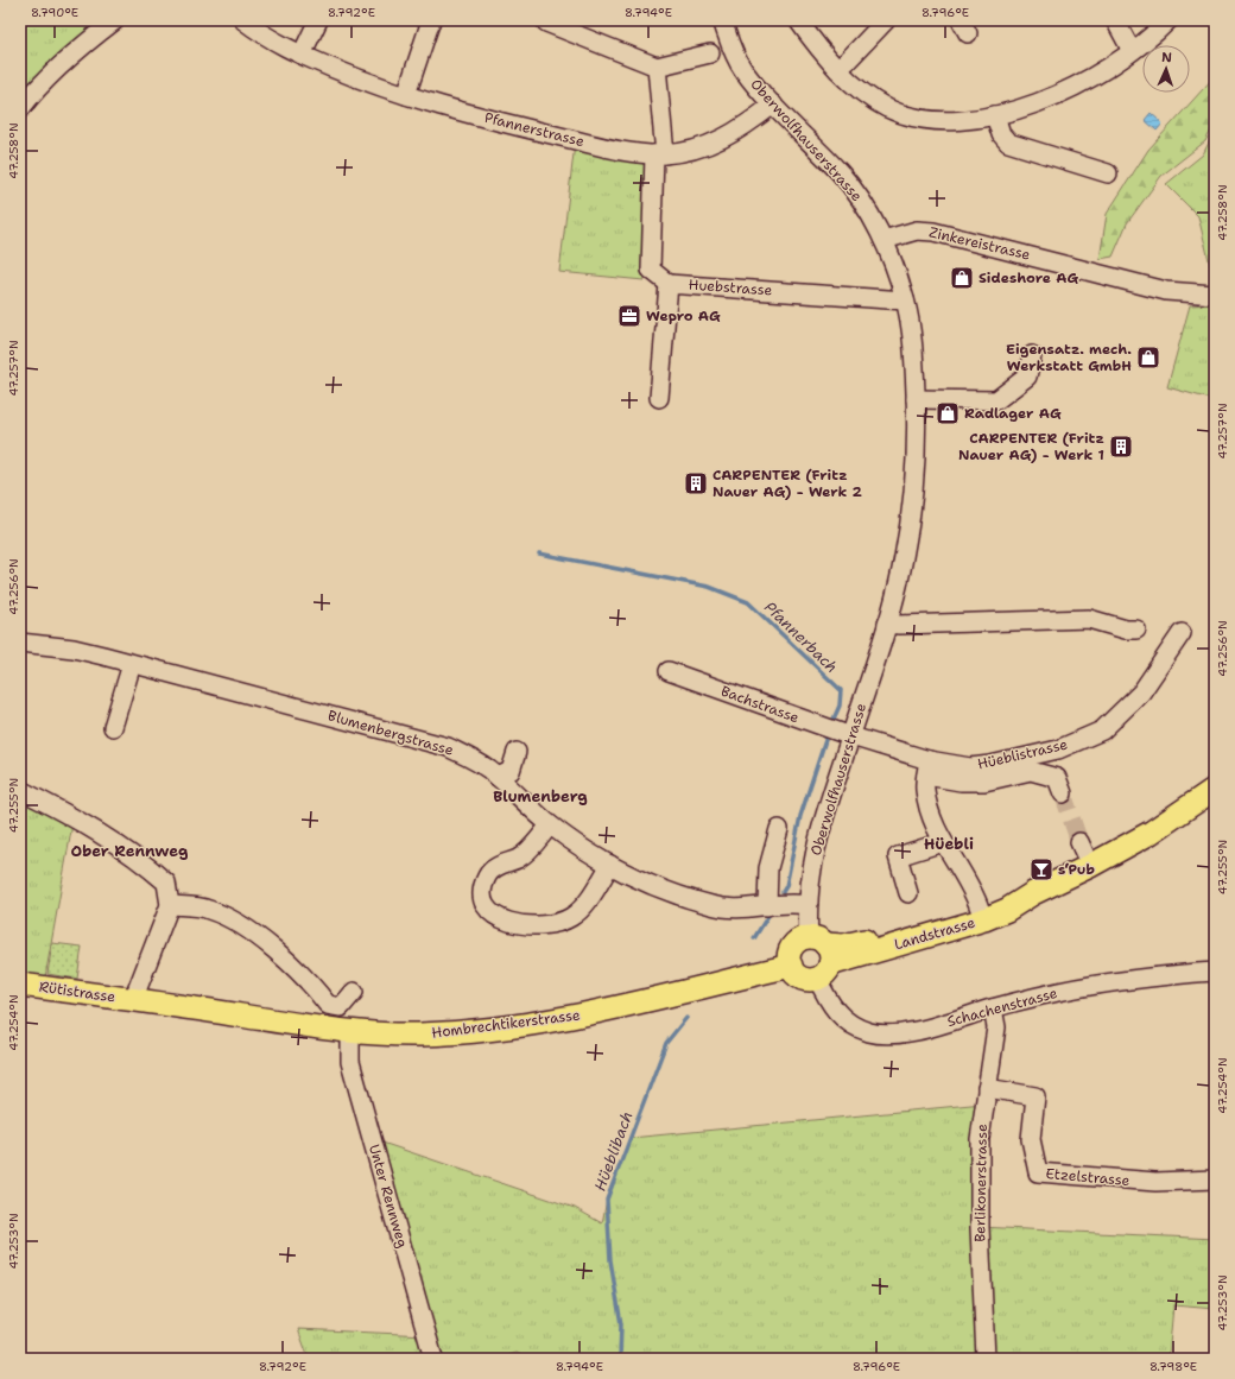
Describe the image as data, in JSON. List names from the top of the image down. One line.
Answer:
{"streets":{"main road":["Landstrasse","Rütistrasse","Hombrechtikerstrasse"],"street":["Pfannerstrasse","Oberwolfhauserstrasse","Zinkereistrasse","Huebstrasse","Bachstrasse","Blumenbergstrasse","Hüeblistrasse","Schachenstrasse","Etzelstrasse","Berlikonerstrasse","Unter Rennweg"]},"crossings":[["Pfannerstrasse","Oberwolfhauserstrasse"],["Oberwolfhauserstrasse","Zinkereistrasse"],["Oberwolfhauserstrasse","Huebstrasse"],["Oberwolfhauserstrasse","Bachstrasse"],["Oberwolfhauserstrasse","Blumenbergstrasse"],["Oberwolfhauserstrasse","Hüeblistrasse"],["Oberwolfhauserstrasse","Landstrasse"],["Oberwolfhauserstrasse","Schachenstrasse"],["Oberwolfhauserstrasse","Hombrechtikerstrasse"],["Bachstrasse","Hüeblistrasse"],["Landstrasse","Schachenstrasse"],["Landstrasse","Hombrechtikerstrasse"],["Rütistrasse","Hombrechtikerstrasse"],["Schachenstrasse","Hombrechtikerstrasse"],["Schachenstrasse","Berlikonerstrasse"],["Hombrechtikerstrasse","Unter Rennweg"],["Etzelstrasse","Berlikonerstrasse"]],"districts":["Blumenberg","Hüebli","Ober Rennweg"],"water":["Pfannerbach","Hüeblibach"],"places":{"shop":["Sideshore AG","Eigensatz. mech. Werkstatt GmbH","Radlager AG"],"office":["Wepro AG"],"building":["CARPENTER (Fritz Nauer AG) - Werk 1","CARPENTER (Fritz Nauer AG) - Werk 2"],"bar":["s‘Pub"]},"north":"top","coordinates":["8.790°E","8.792°E","8.794°E","8.796°E","47.258°N","47.257°N","47.256°N","47.255°N","47.254°N","47.253°N","8.798°E"]}
